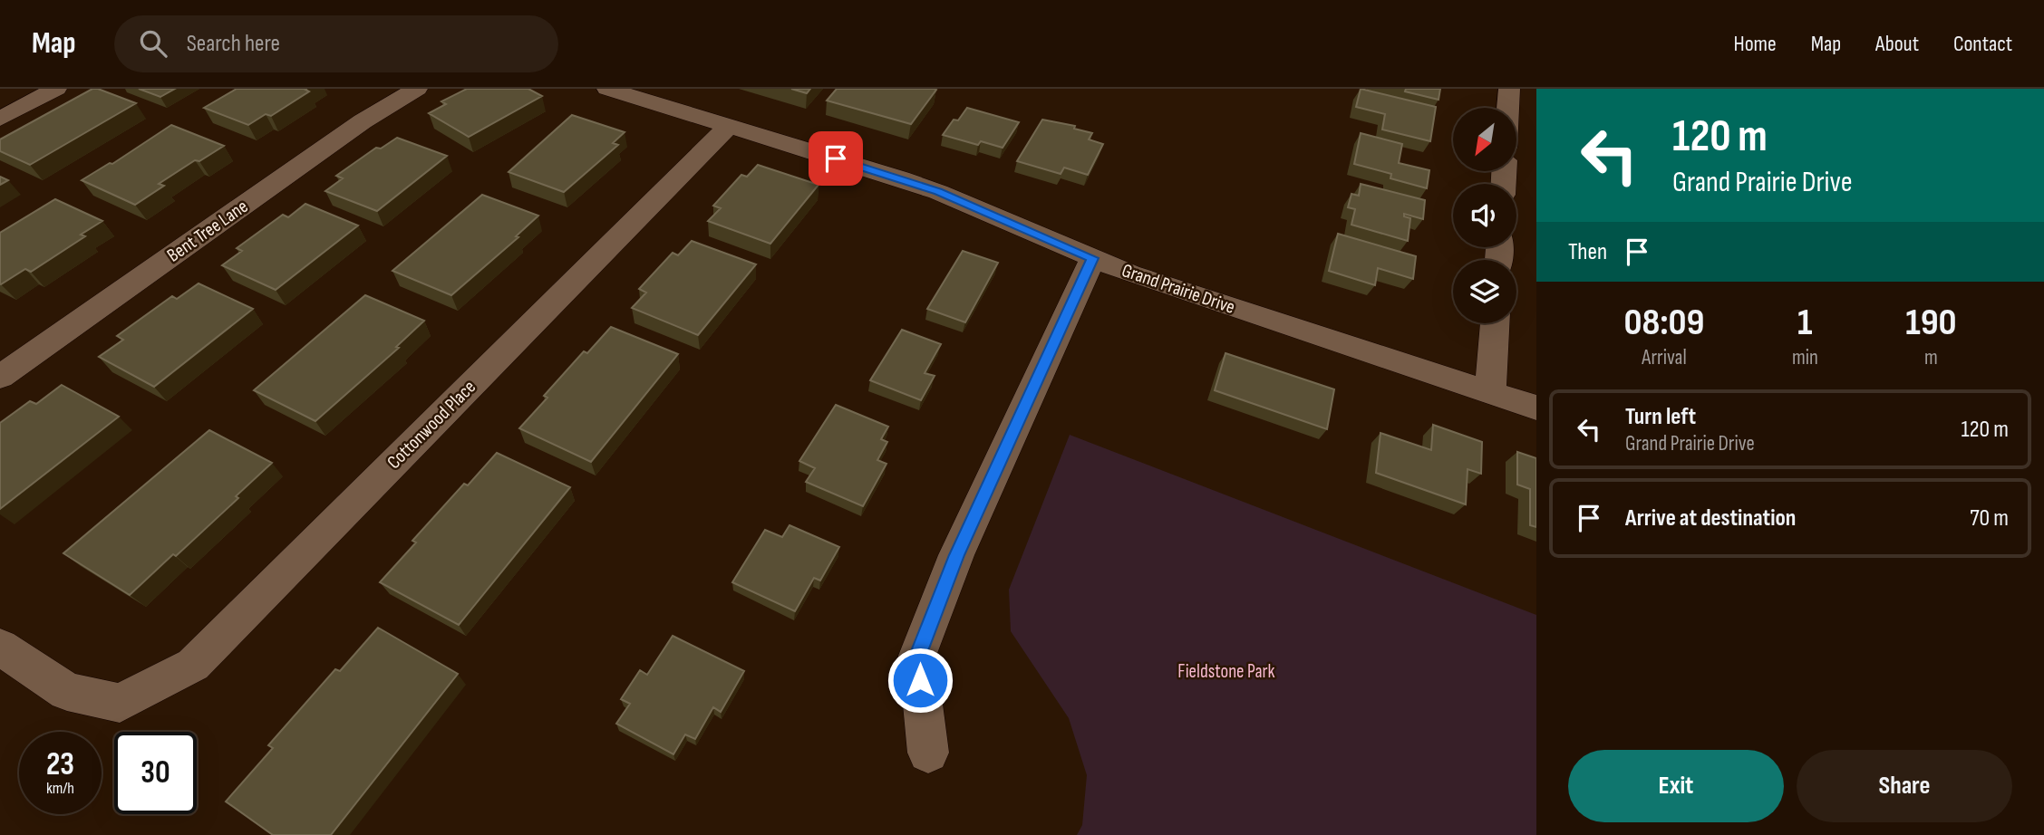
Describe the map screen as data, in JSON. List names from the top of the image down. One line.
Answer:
{"streets":{"street":["Bent Tree Lane","Grand Prairie Drive","Cottonwood Place"]},"crossings":[["Grand Prairie Drive","Cottonwood Place"]],"parks":["Fieldstone Park"],"north":"bottom left","page":{"header":"Map","search":"Search here","nav":["Home","Map","About","Contact"],"turn":["120 m","Grand Prairie Drive"],"then":"Then","eta":["08:09","Arrival","1","min","190","m"],"list":[{"name":"Turn left","note":"Grand Prairie Drive","value":"120 m"},{"name":"Arrive at destination","value":"70 m"}],"speed":"23 km/h","limit":"30","buttons":["Exit","Share"]}}
